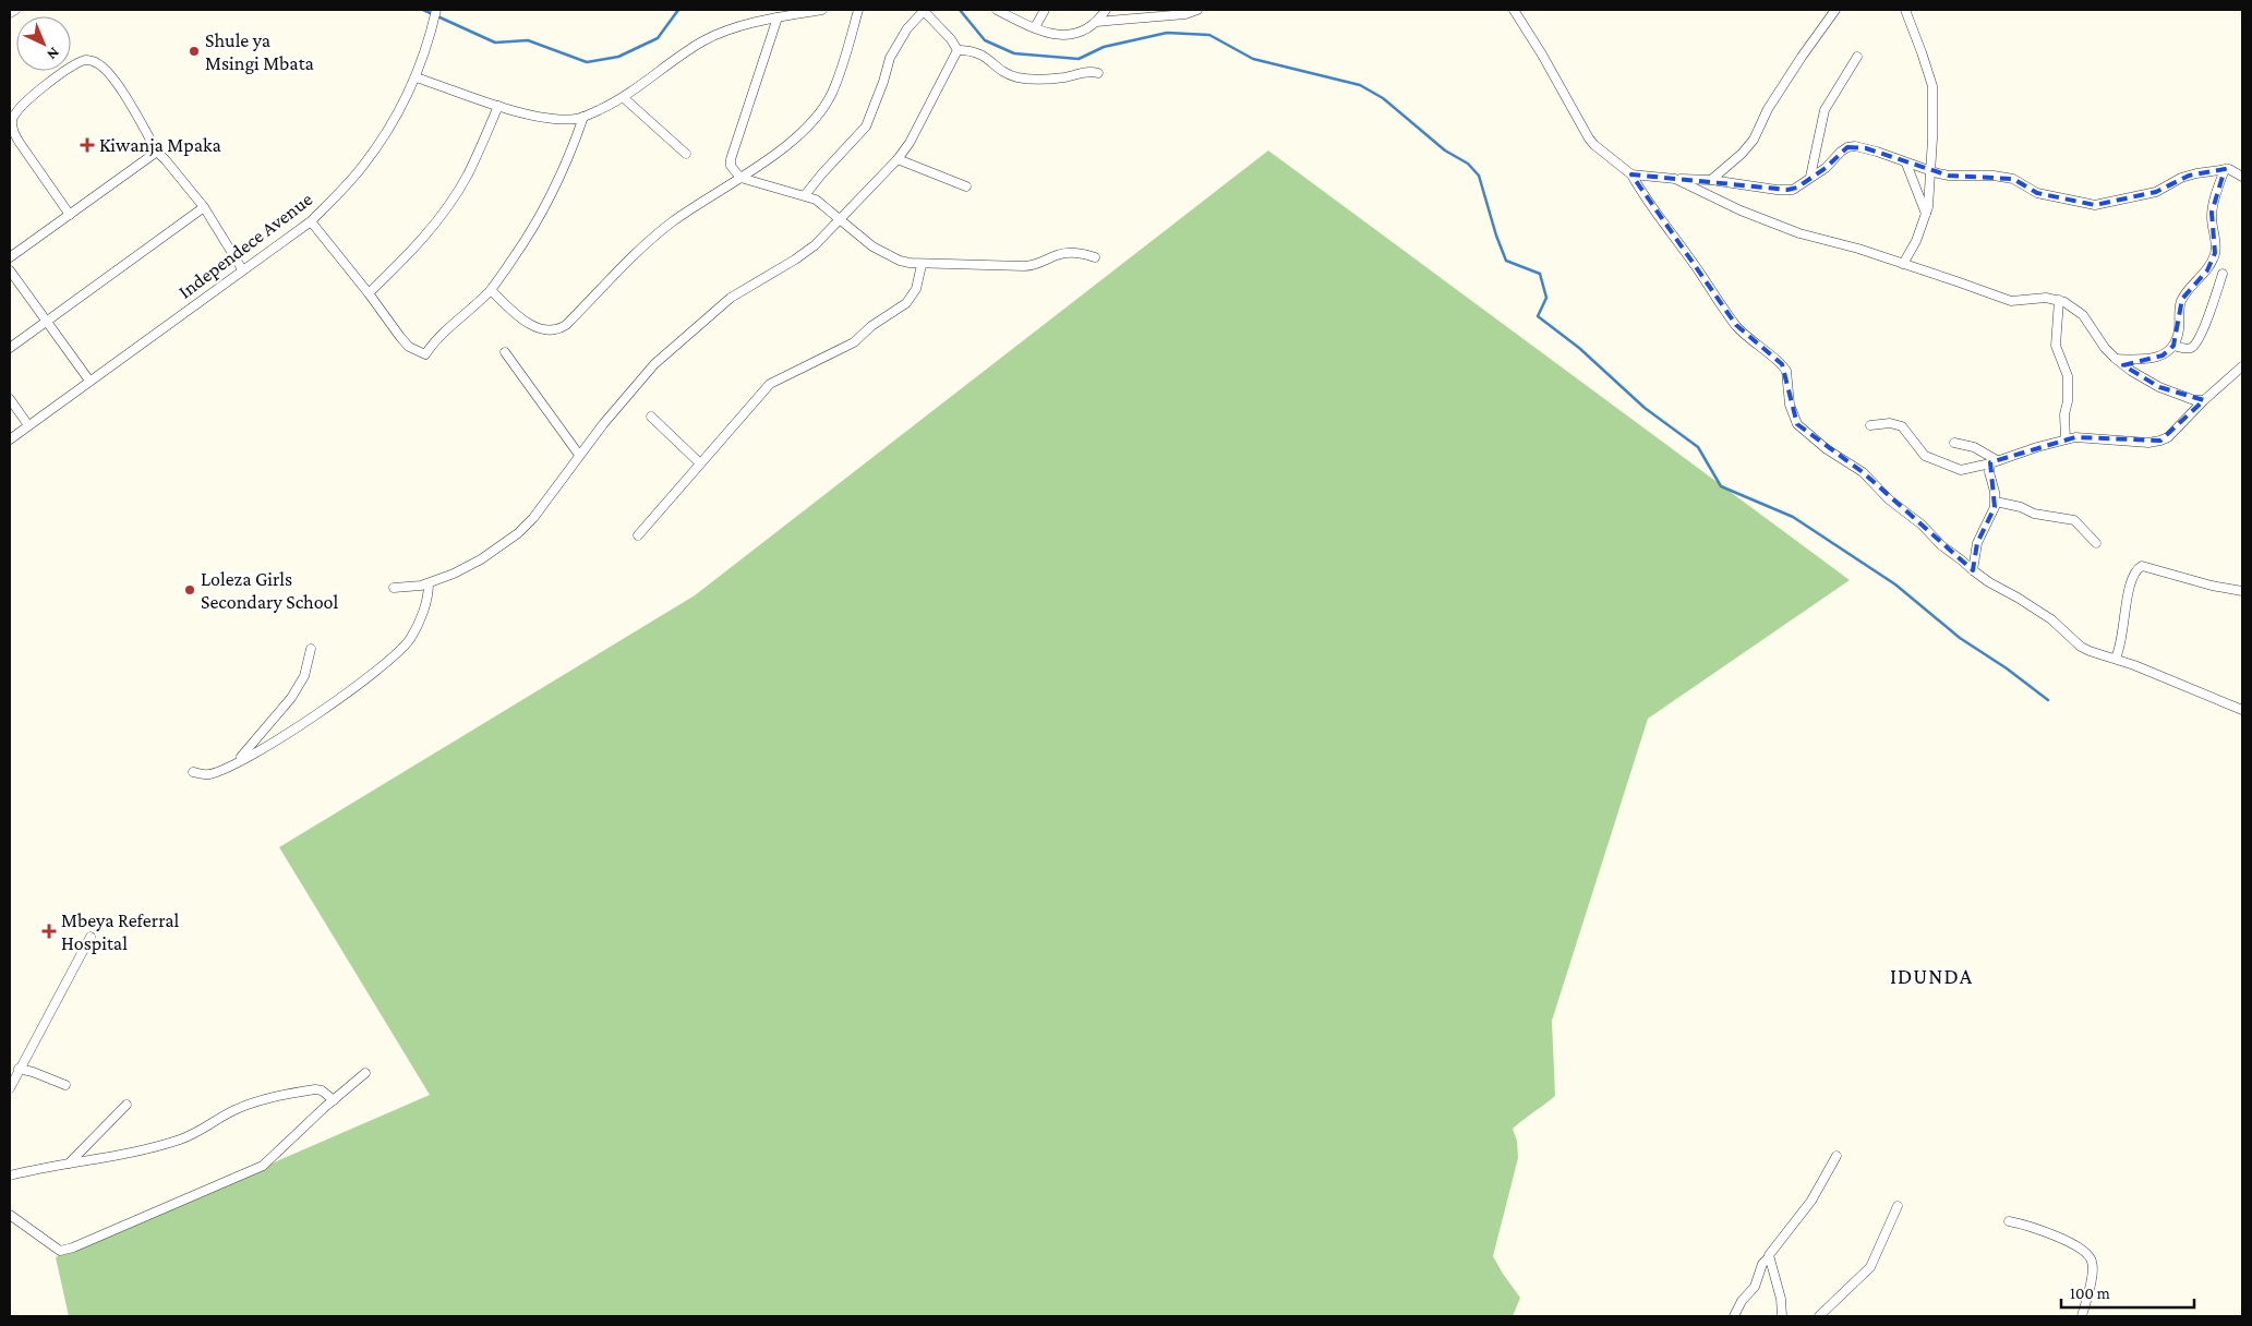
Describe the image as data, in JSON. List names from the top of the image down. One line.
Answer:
{"streets":{"street":["Independece Avenue"]},"districts":["IDUNDA"],"places":{"other":["Shule ya Msingi Mbata","Loleza Girls Secondary School"],"health":["Kiwanja Mpaka","Mbeya Referral Hospital"]},"scale_bar":"100 m","north":"bottom right"}
